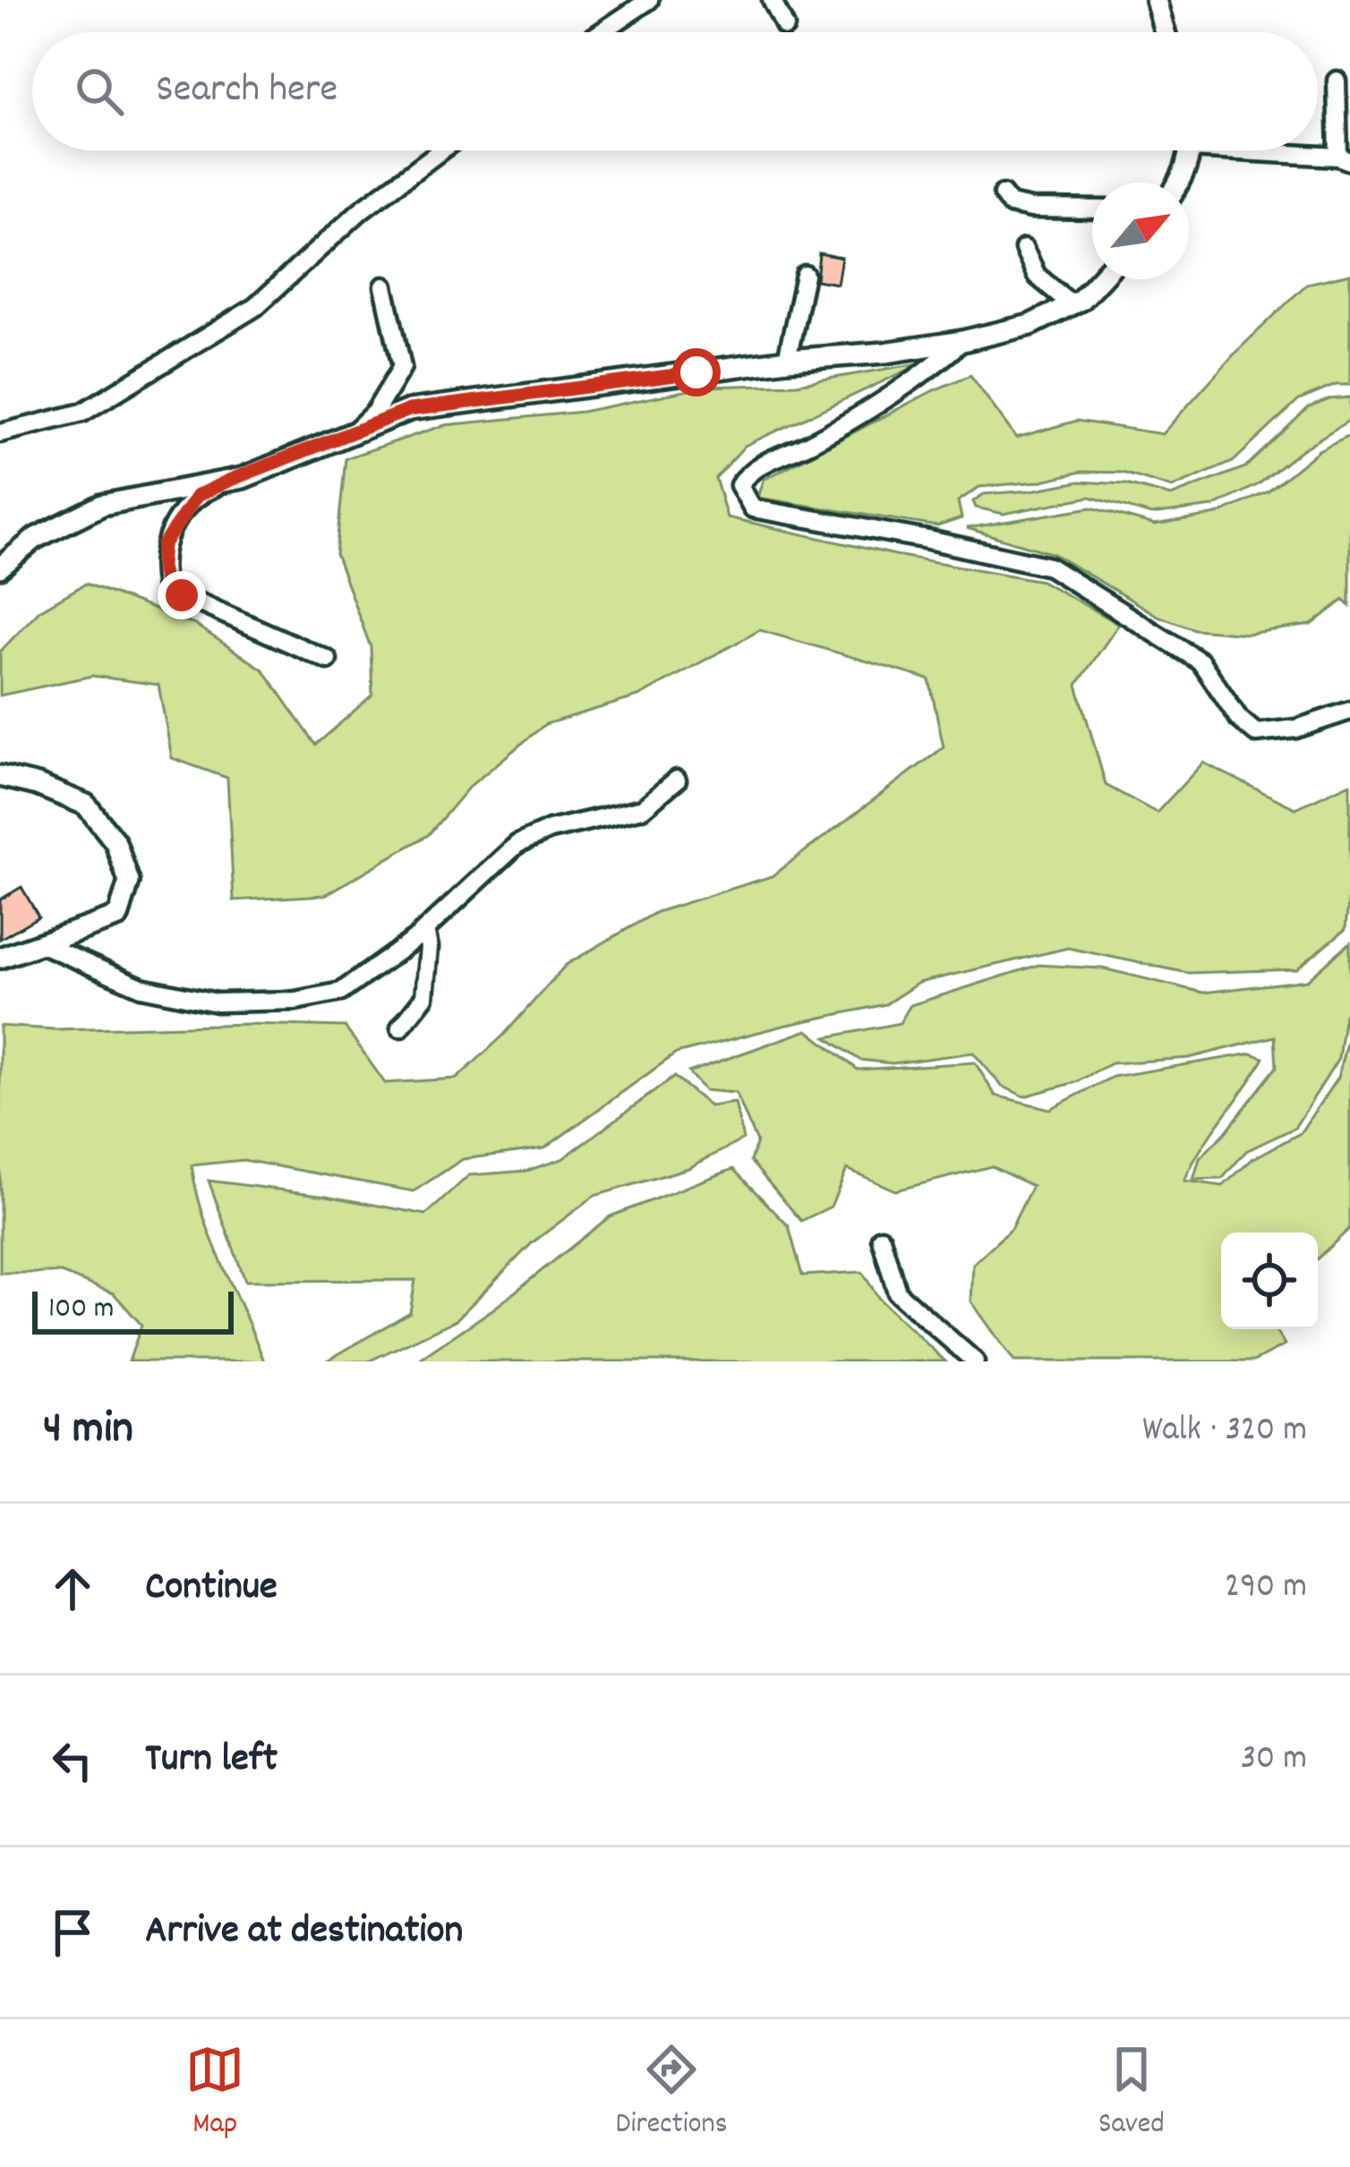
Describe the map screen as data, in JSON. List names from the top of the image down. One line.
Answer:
{"scale_bar":"100 m","north":"top right","page":{"search":"Search here","scale":"100 m","heading":["4 min","Walk · 320 m"],"list":[["Continue","290 m"],["Turn left","30 m"],"Arrive at destination"],"nav":["Map","Directions","Saved"]}}
